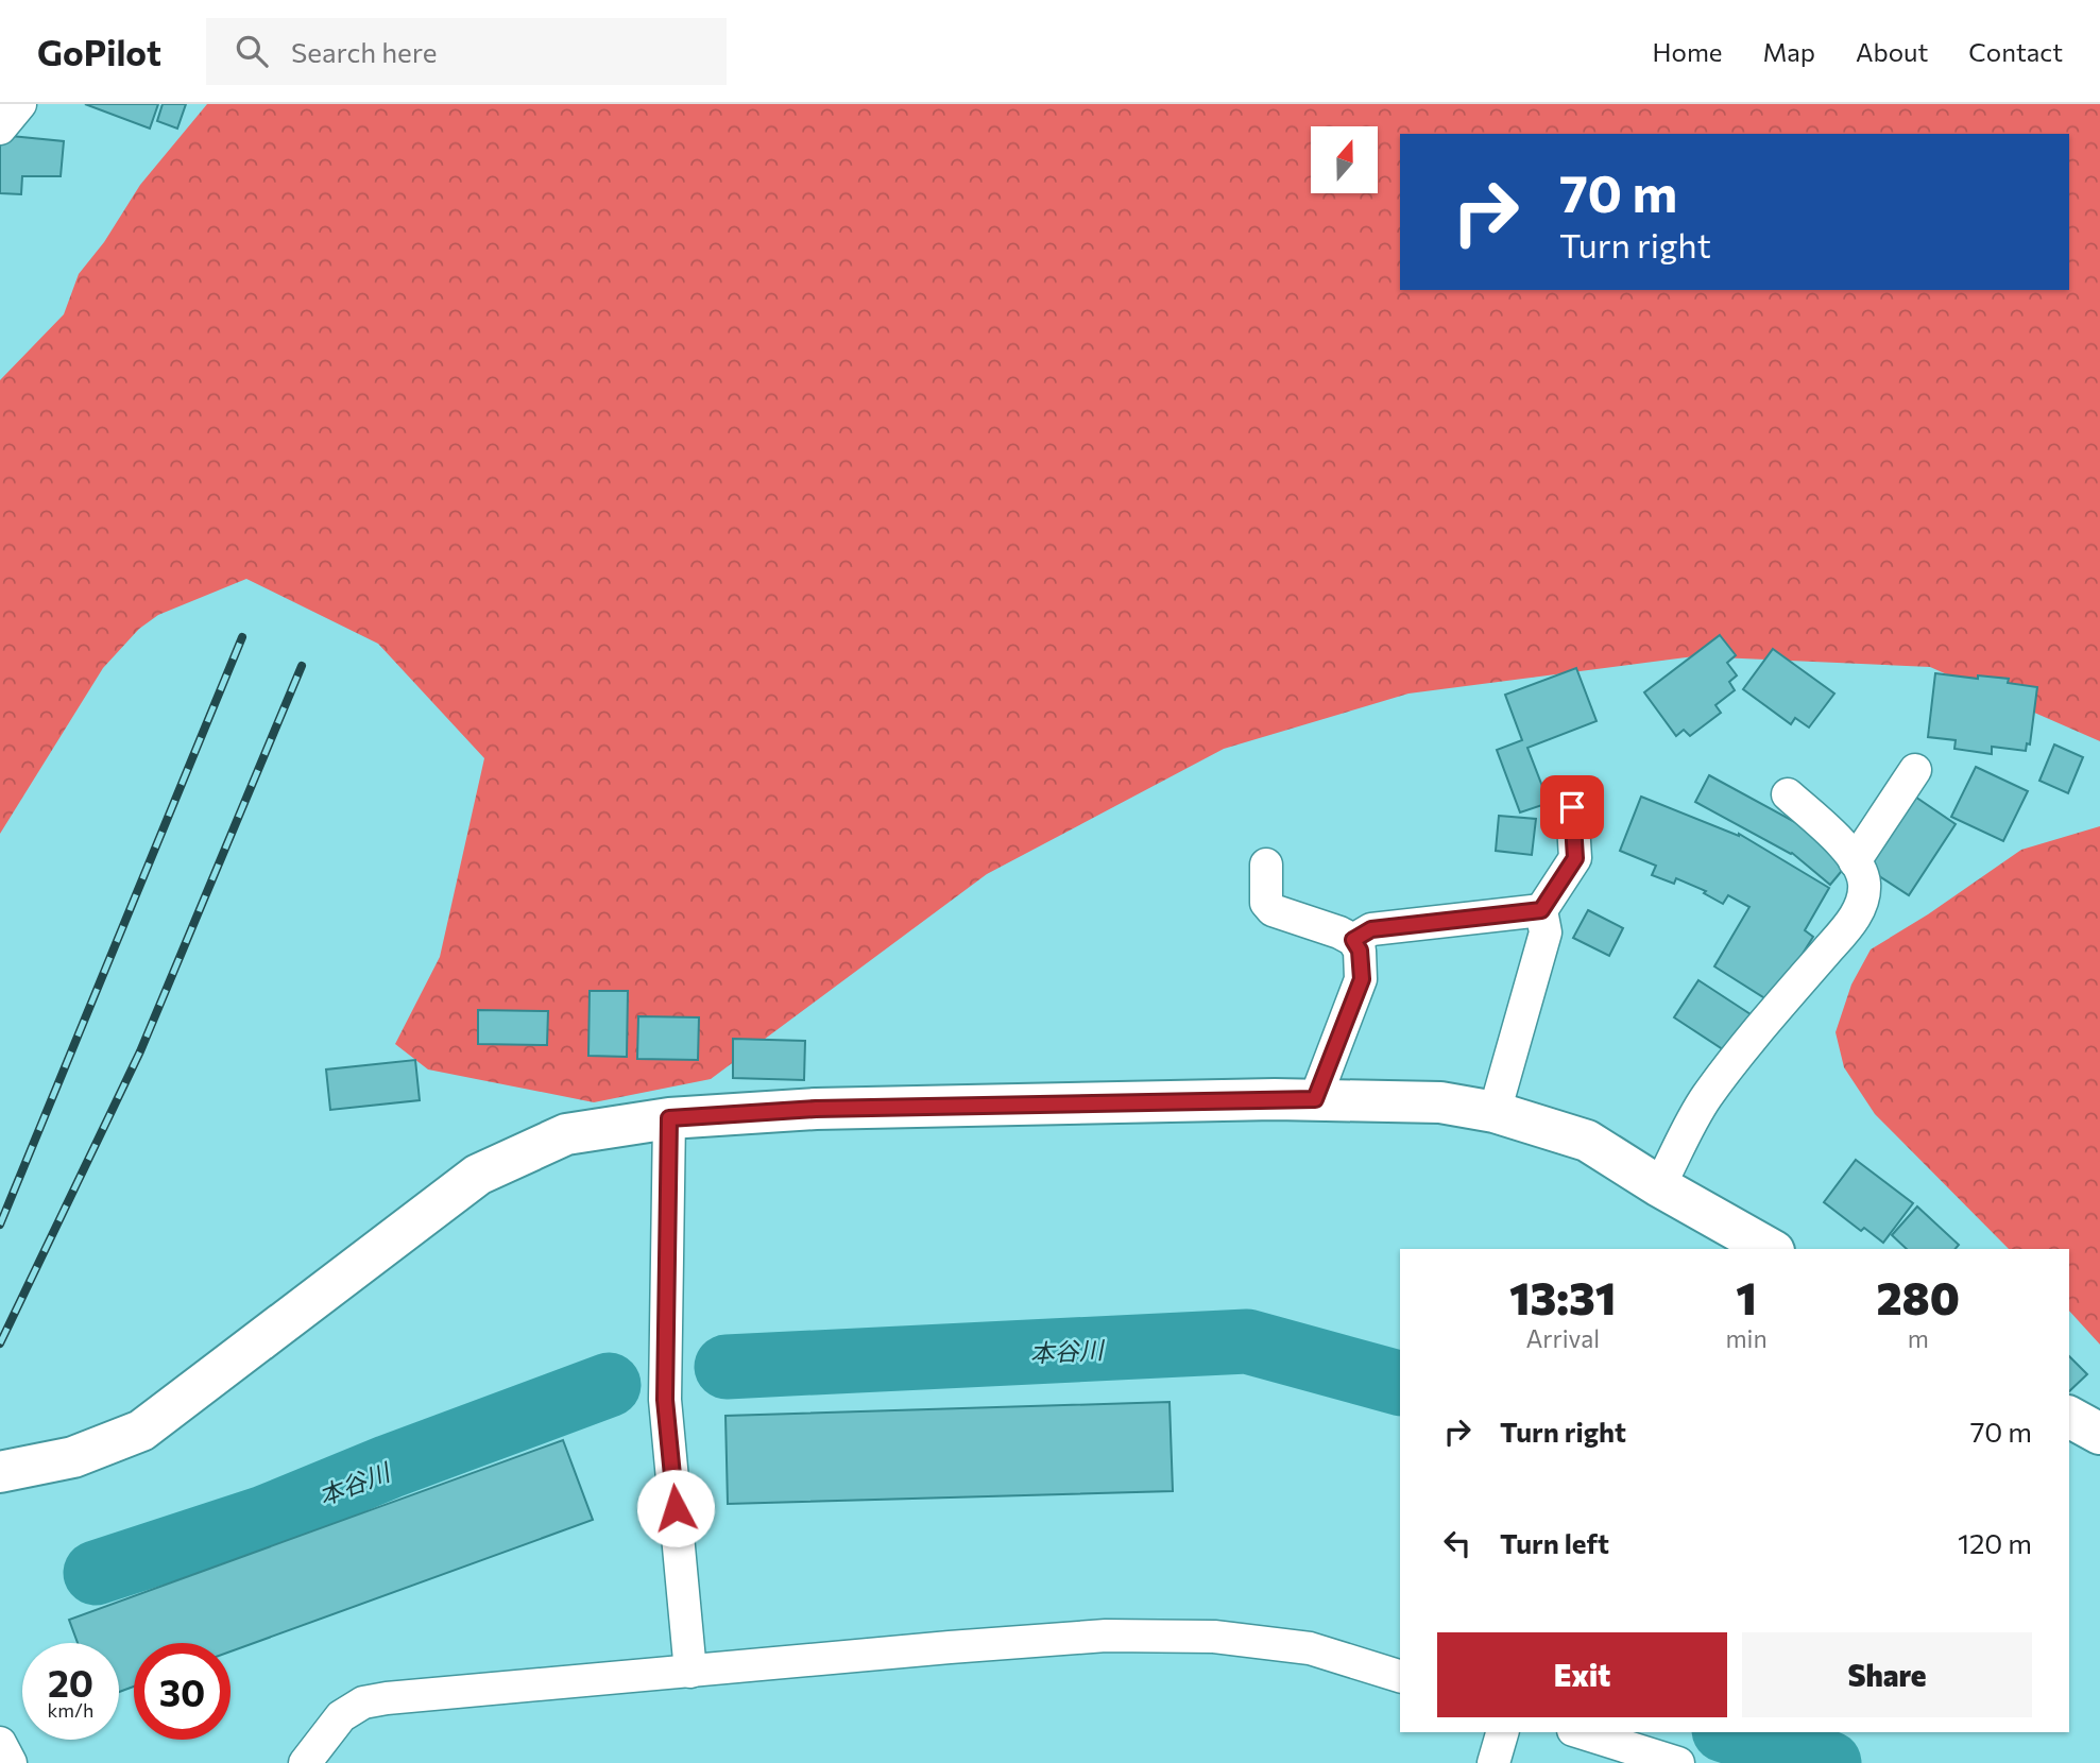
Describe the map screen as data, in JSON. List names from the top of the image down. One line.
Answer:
{"water":["本谷川"],"north":"top","page":{"header":"GoPilot","search":"Search here","nav":["Home","Map","About","Contact"],"turn":["70 m","Turn right"],"eta":["13:31","Arrival","1","min","280","m"],"list":[{"name":"Turn right","value":"70 m"},{"name":"Turn left","value":"120 m"}],"buttons":["Exit","Share"],"speed":"20 km/h","limit":"30"}}
